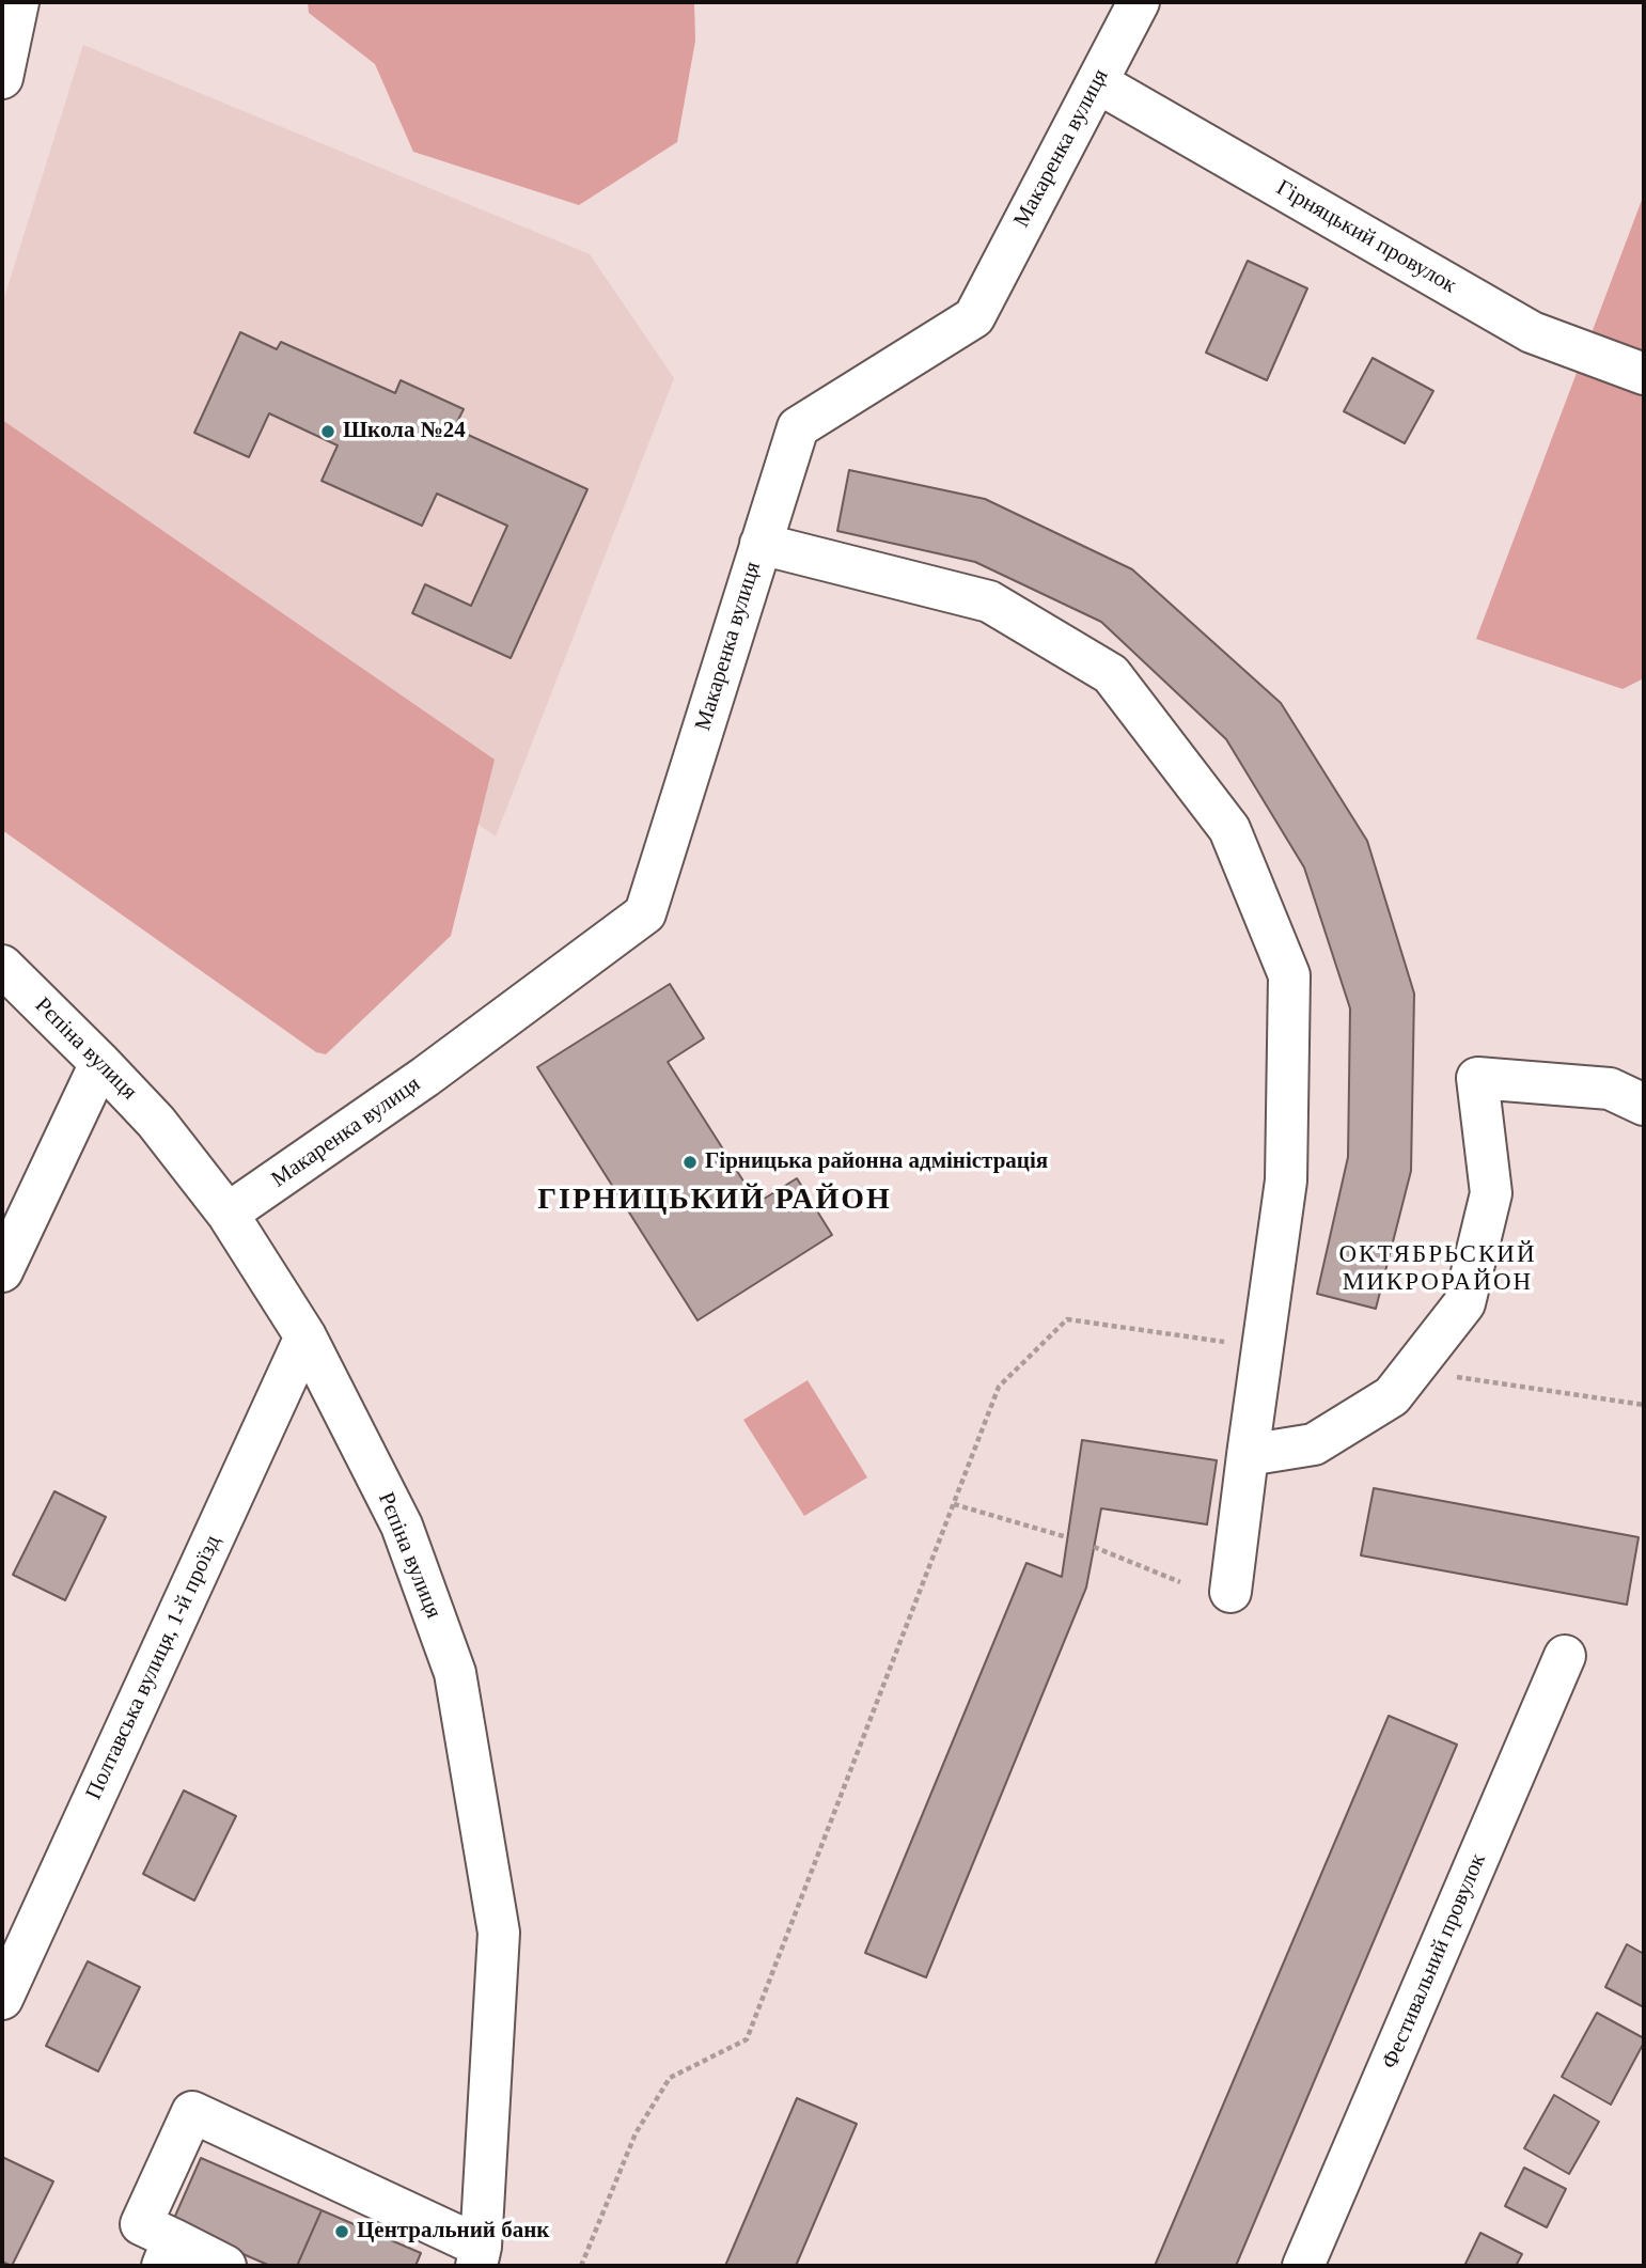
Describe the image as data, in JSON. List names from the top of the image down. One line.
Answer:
{"streets":{"street":["Макаренка вулиця","Гірняцький провулок","Рєпіна вулиця","Полтавська вулиця, 1-й проїзд","Фестивальний провулок"]},"crossings":[["Макаренка вулиця","Гірняцький провулок"],["Макаренка вулиця","Рєпіна вулиця"],["Рєпіна вулиця","Полтавська вулиця, 1-й проїзд"]],"districts":["ГІРНИЦЬКИЙ РАЙОН","ОКТЯБРЬСКИЙ МИКРОРАЙОН"],"places":["Школа №24","Гірницька районна адміністрація","Центральний банк"]}
